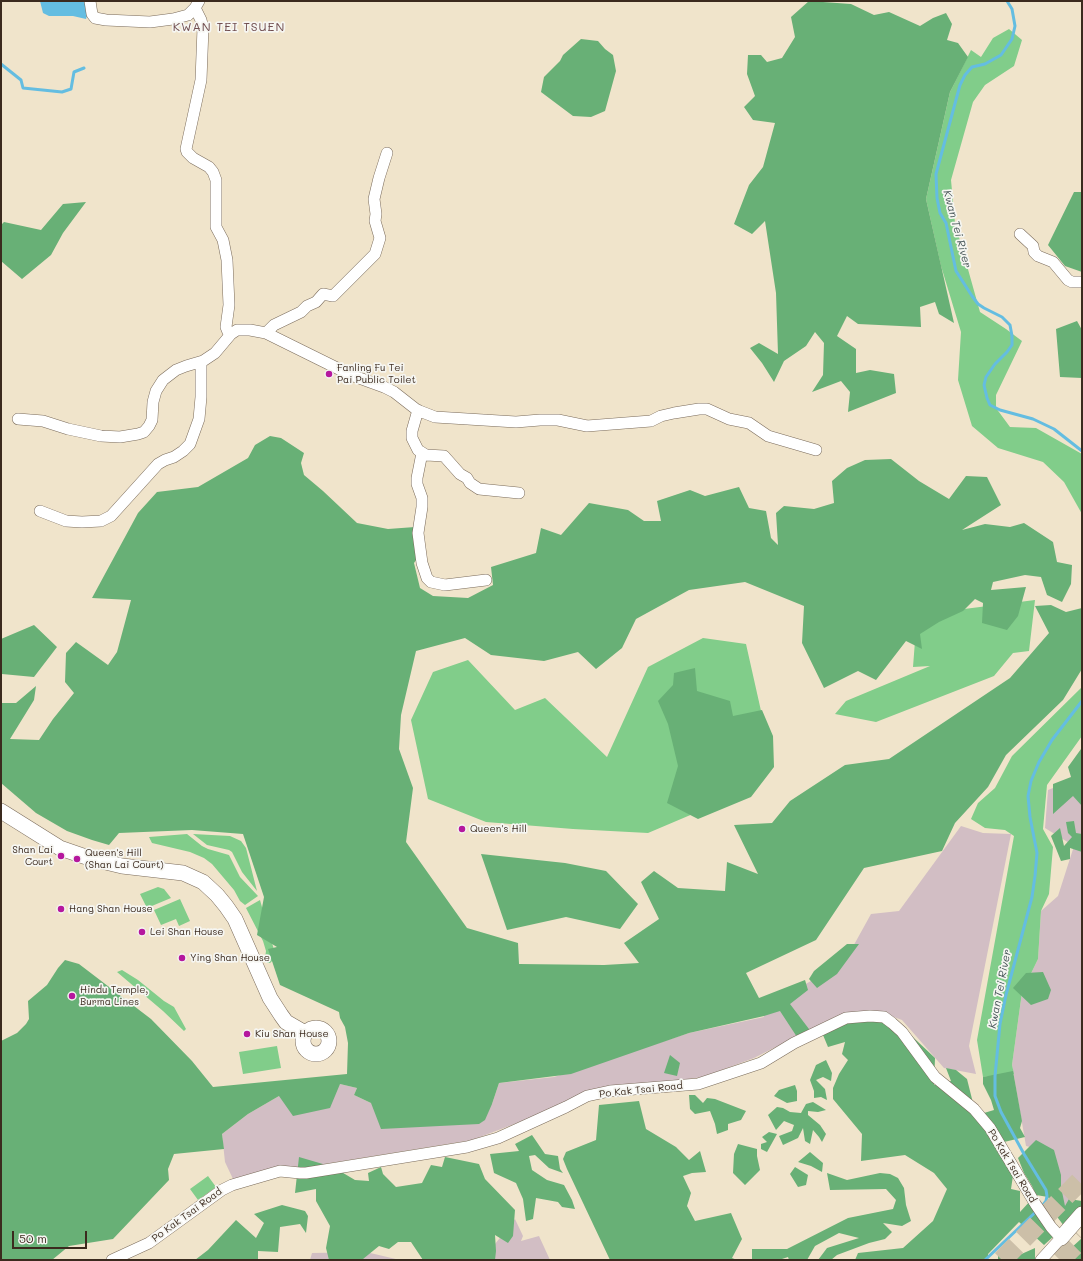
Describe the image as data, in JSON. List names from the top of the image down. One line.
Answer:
{"streets":{"street":["Po Kak Tsai Road"]},"districts":["KWAN TEI TSUEN"],"water":["Kwan Tei River"],"places":["Fanling Fu Tei Pai Public Toilet","Queen's Hill","Shan Lai Court","Queen's Hill (Shan Lai Court)","Hang Shan House","Lei Shan House","Ying Shan House","Hindu Temple, Burma Lines","Kiu Shan House"],"scale_bar":"50 m"}
